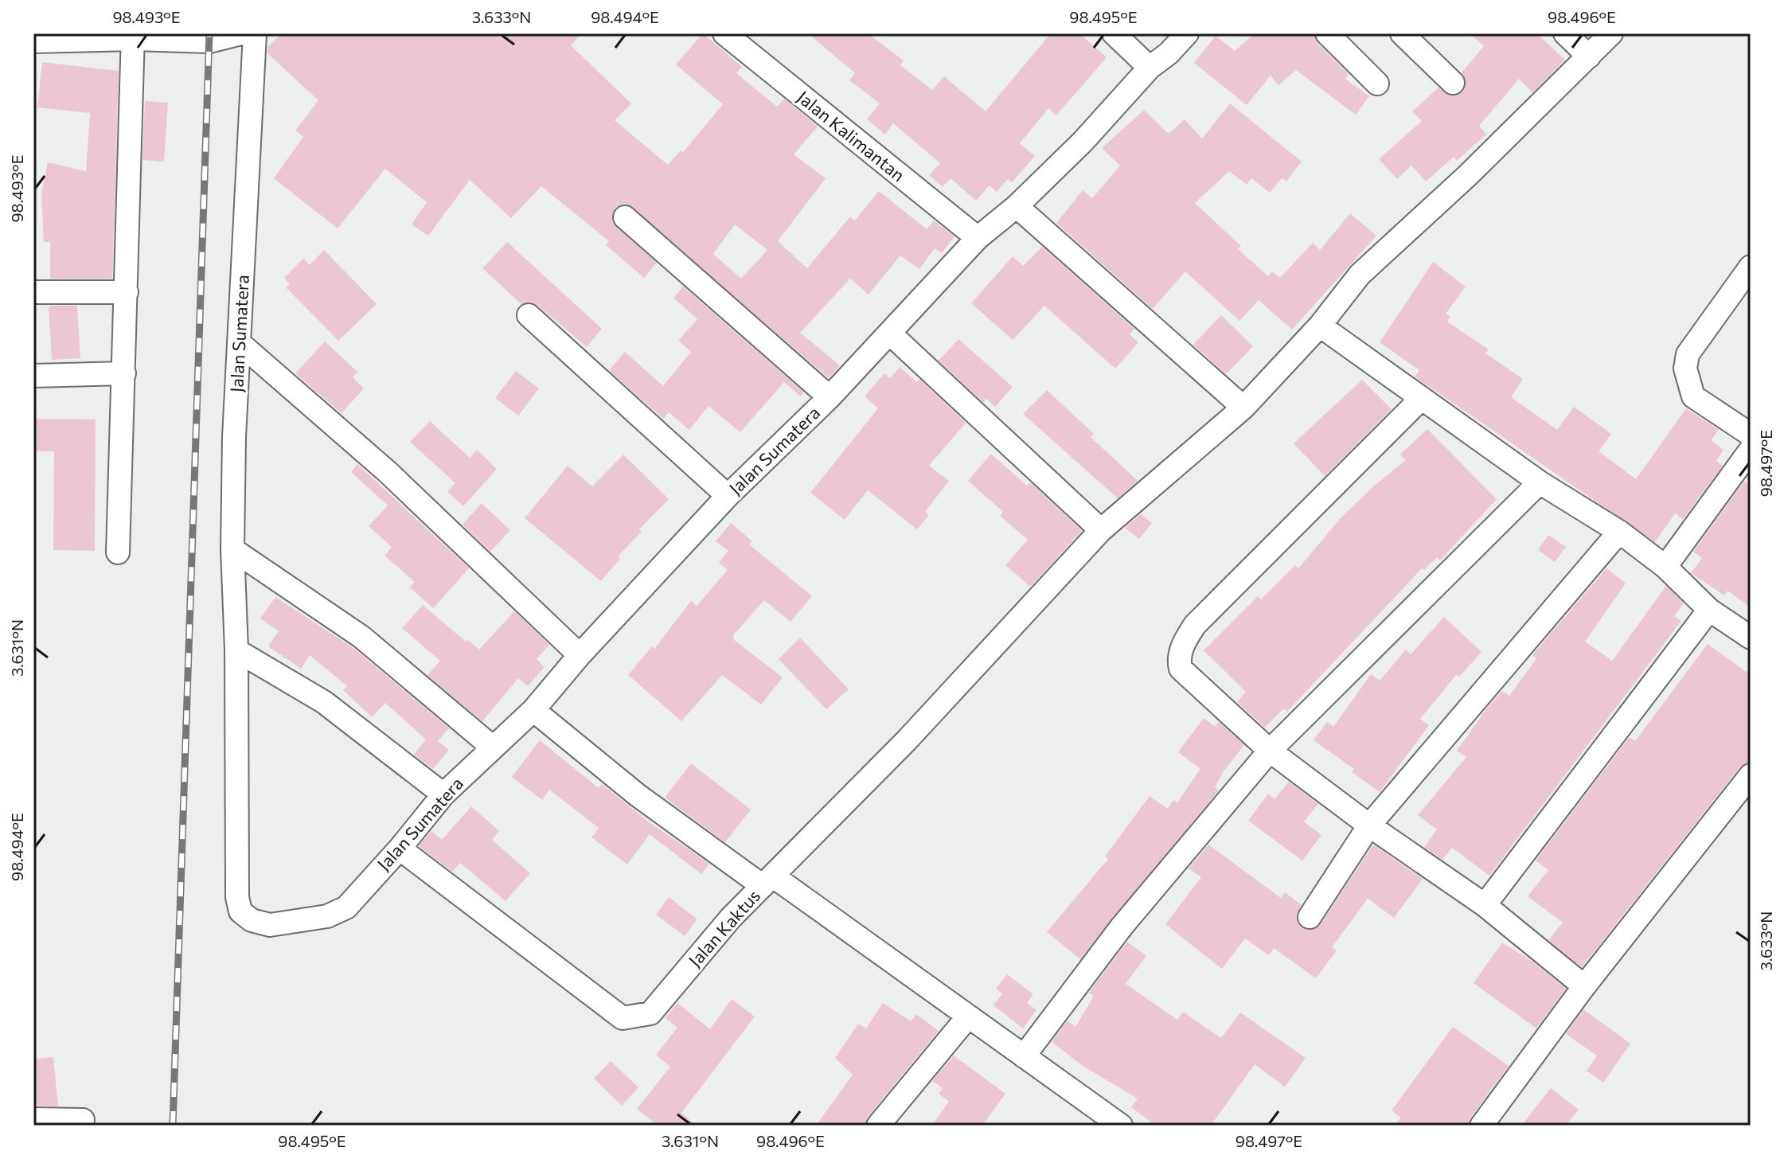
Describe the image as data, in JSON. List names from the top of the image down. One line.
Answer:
{"streets":{"street":["Jalan Kalimantan","Jalan Sumatera","Jalan Kaktus"]},"crossings":[["Jalan Kalimantan","Jalan Sumatera"],["Jalan Sumatera","Jalan Kaktus"]],"coordinates":["98.493°E","3.633°N","98.494°E","98.495°E","98.496°E","98.497°E","3.631°N"]}
